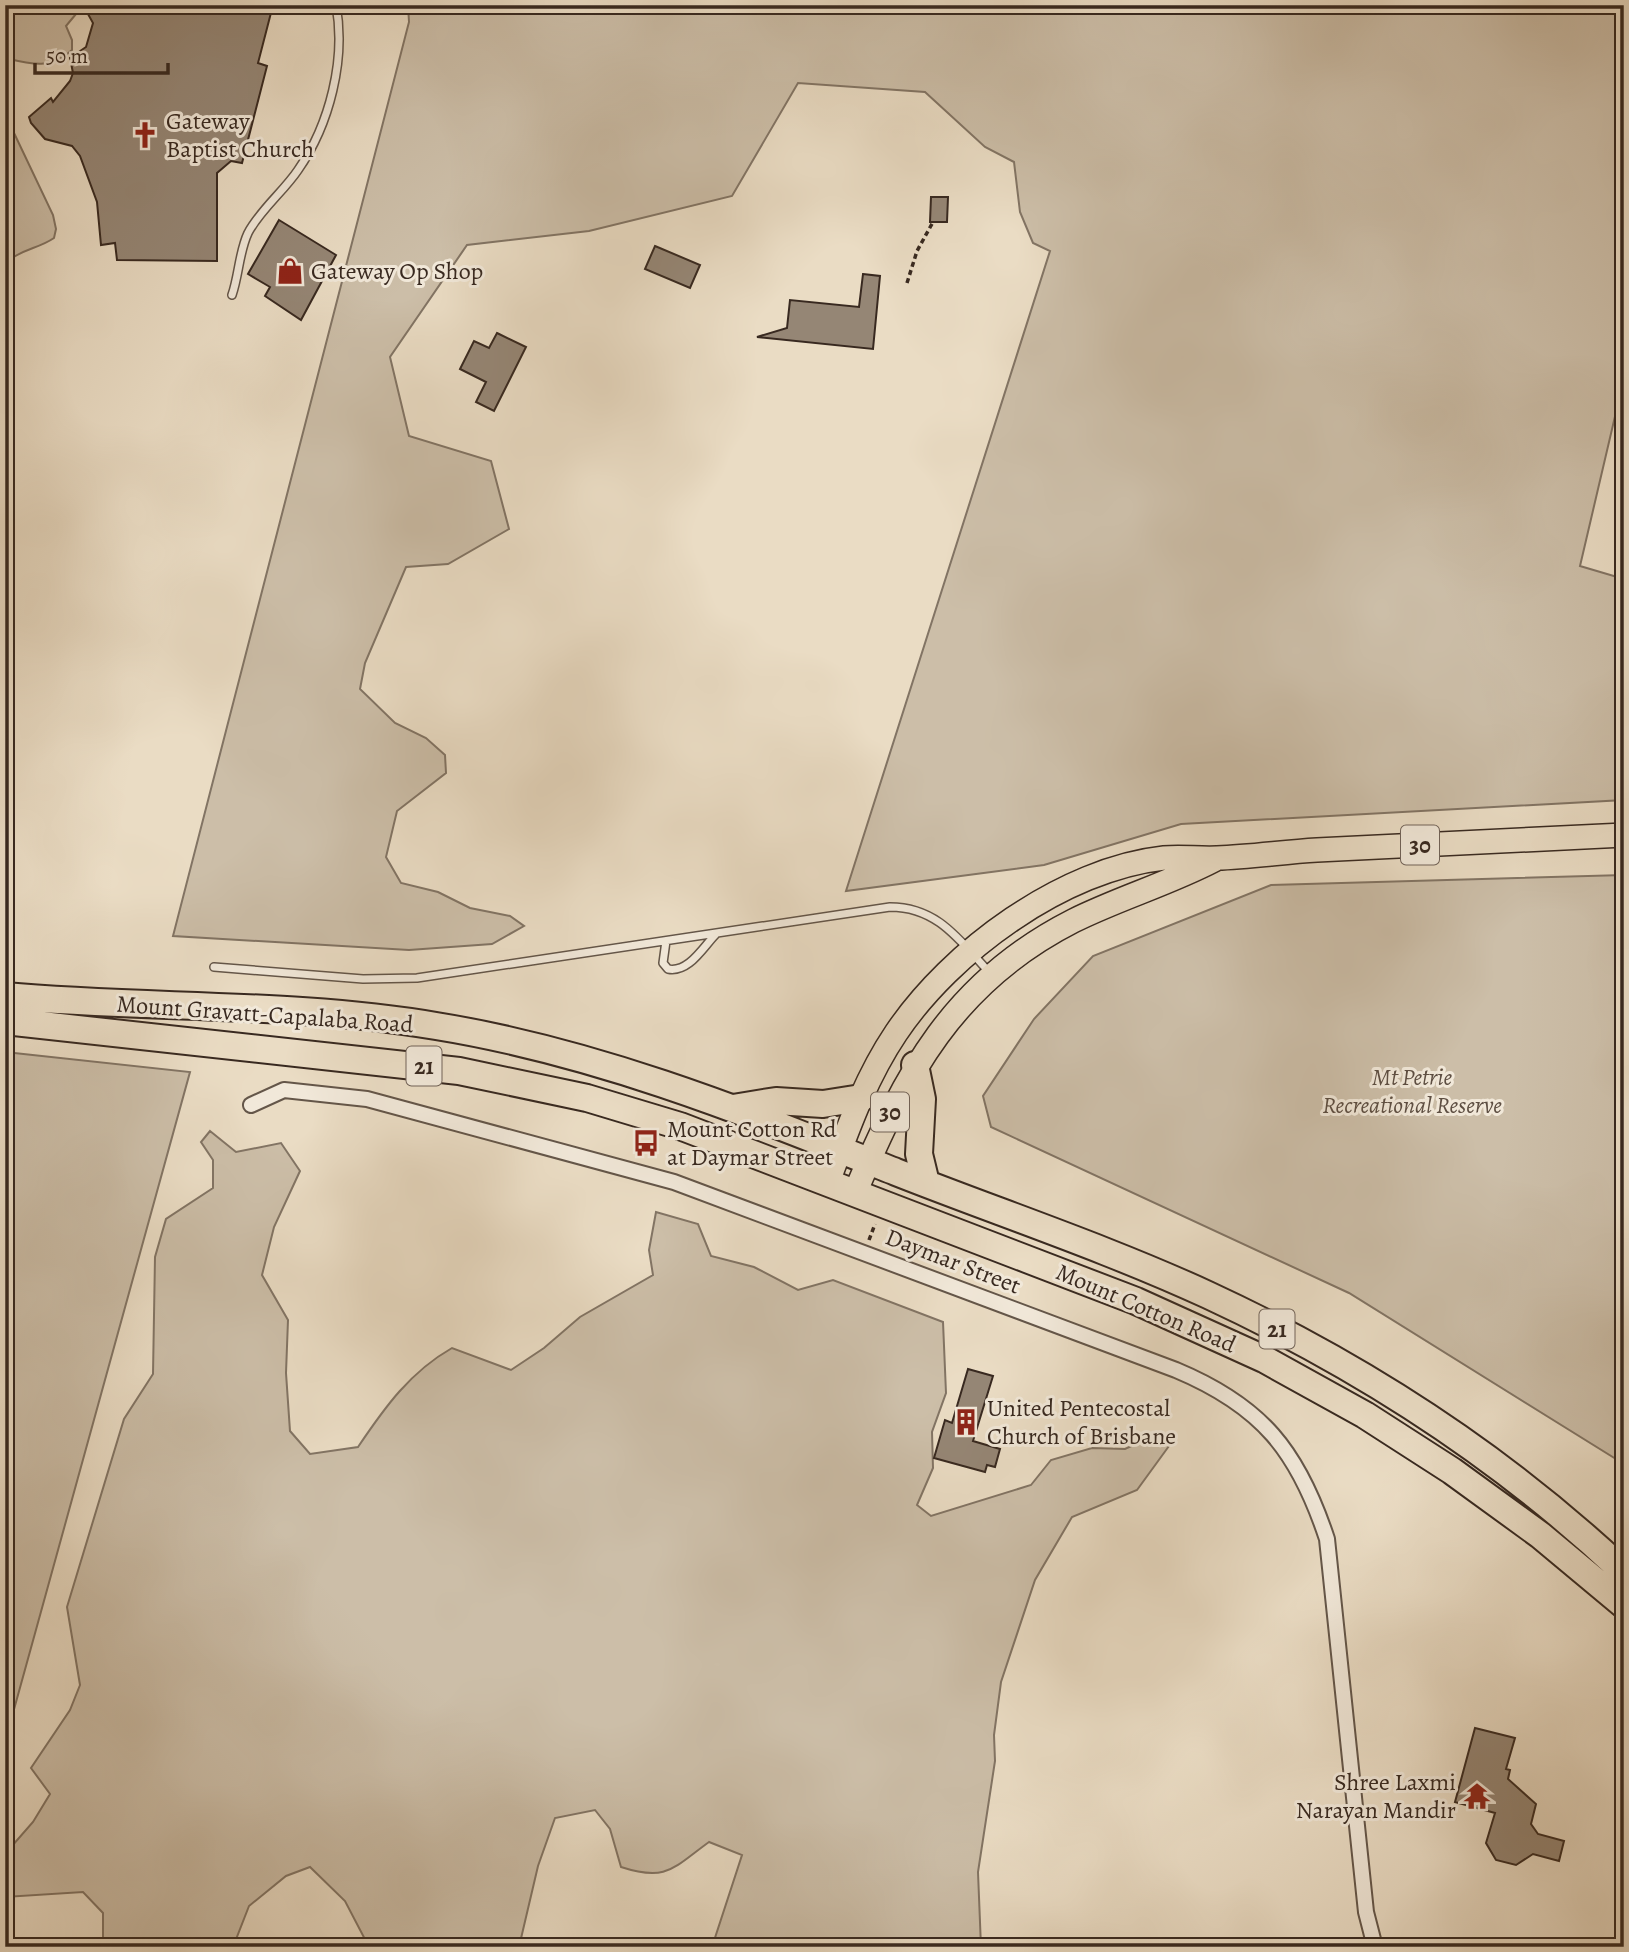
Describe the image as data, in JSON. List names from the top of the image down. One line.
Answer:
{"streets":{"highway":["30","Mount Gravatt-Capalaba Road","21","Mount Cotton Road"],"street":["Daymar Street"]},"crossings":[["30","Mount Gravatt-Capalaba Road"],["30","Mount Cotton Road"],["Mount Gravatt-Capalaba Road","Mount Cotton Road"]],"parks":["Mt Petrie Recreational Reserve"],"places":{"church":["Gateway Baptist Church"],"shop":["Gateway Op Shop"],"bus stop":["Mount Cotton Rd at Daymar Street"],"building":["United Pentecostal Church of Brisbane"],"temple":["Shree Laxmi Narayan Mandir"]},"scale_bar":"50 m"}
